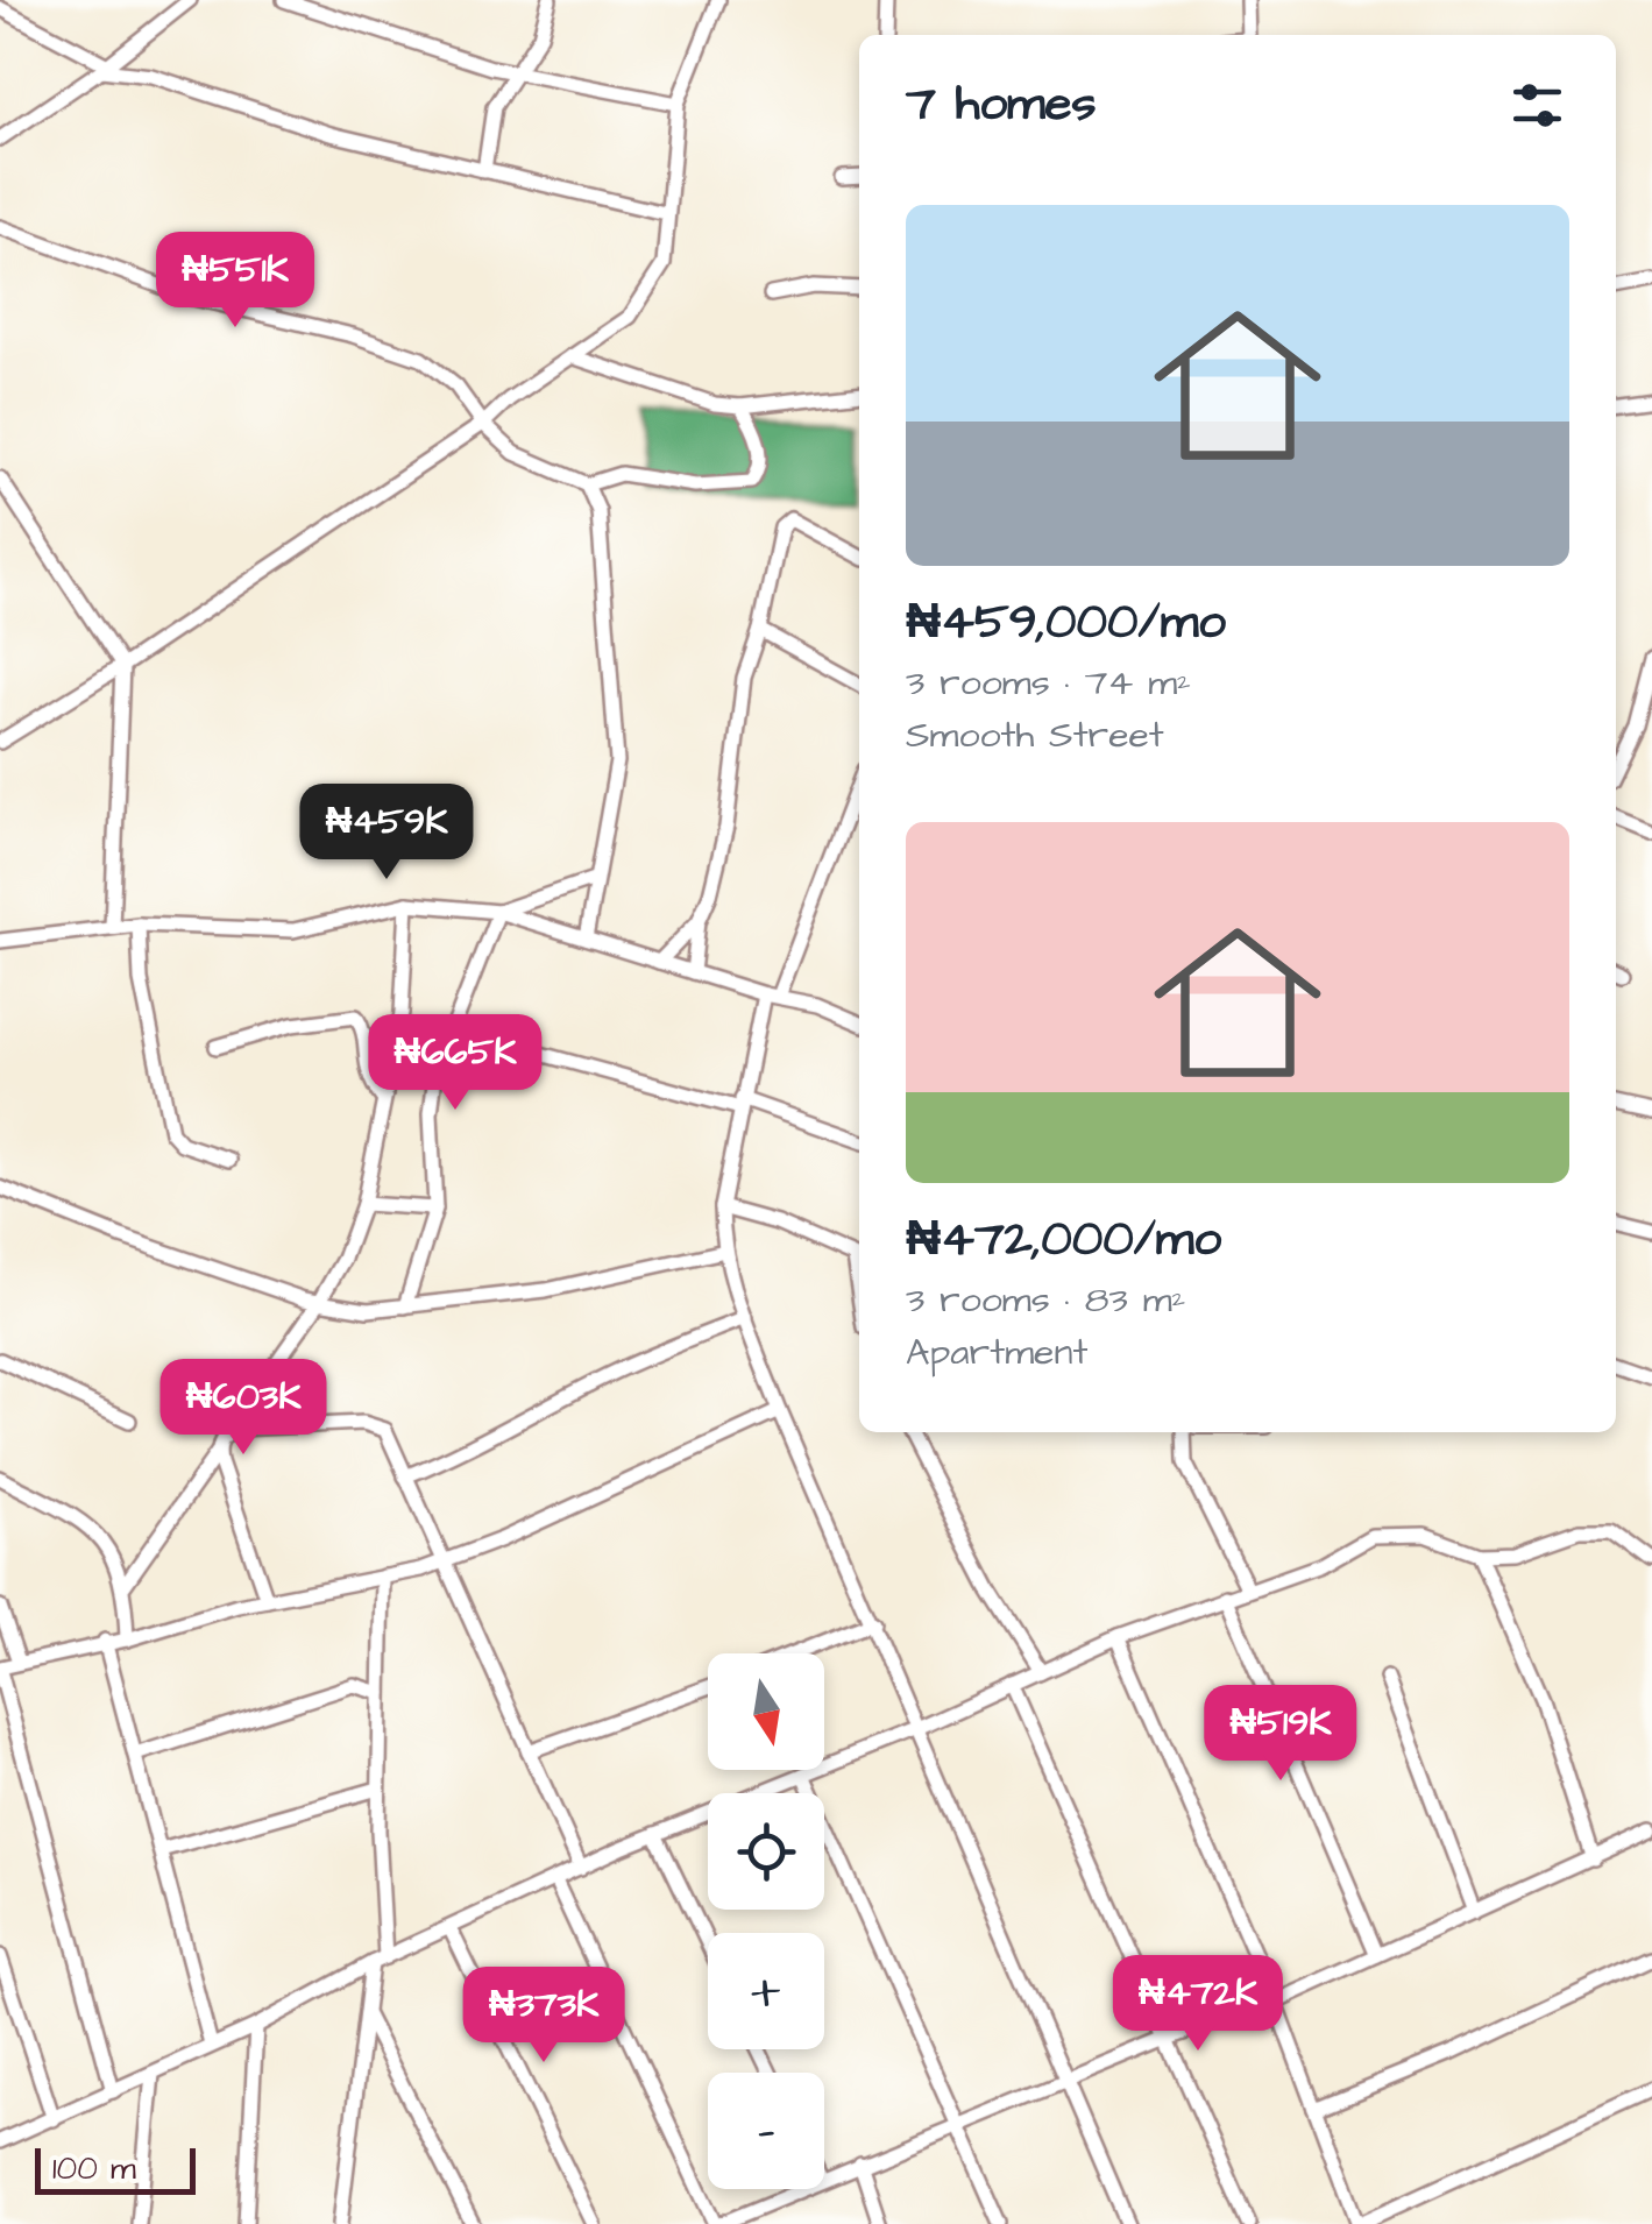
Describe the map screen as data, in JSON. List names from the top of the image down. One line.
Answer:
{"scale_bar":"100 m","north":"bottom","page":{"heading":"7 homes","list":[{"name":"₦459,000/mo","note":"3 rooms · 74 m² · Smooth Street"},{"name":"₦472,000/mo","note":"3 rooms · 83 m² · Apartment"}],"price":["₦551K","₦459K","₦665K","₦603K","₦519K","₦472K","₦373K"],"map_buttons":["+","−"],"scale":"100 m"}}
